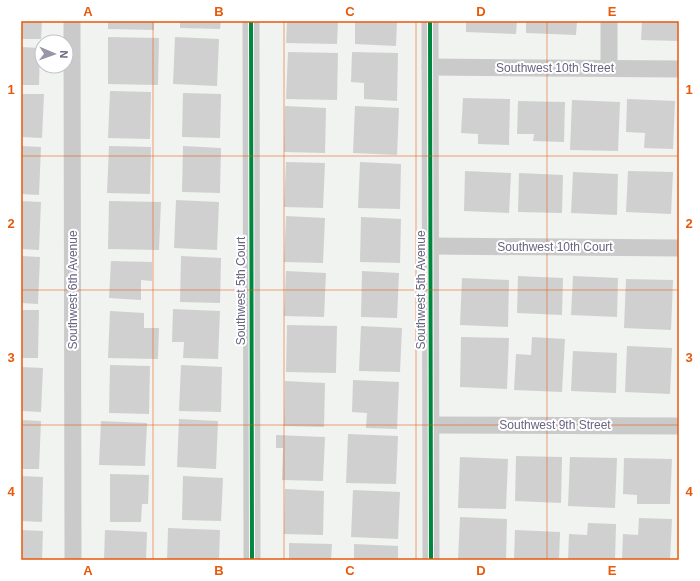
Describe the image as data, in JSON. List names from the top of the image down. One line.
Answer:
{"streets":{"street":["Southwest 10th Street","Southwest 10th Court","Southwest 6th Avenue","Southwest 5th Avenue","Southwest 5th Court","Southwest 9th Street"]},"crossings":[["Southwest 10th Street","Southwest 5th Avenue"],["Southwest 10th Court","Southwest 5th Avenue"],["Southwest 5th Avenue","Southwest 9th Street"]],"north":"right","grid":{"columns":["A","B","C","D","E"],"rows":["1","2","3","4"]}}
